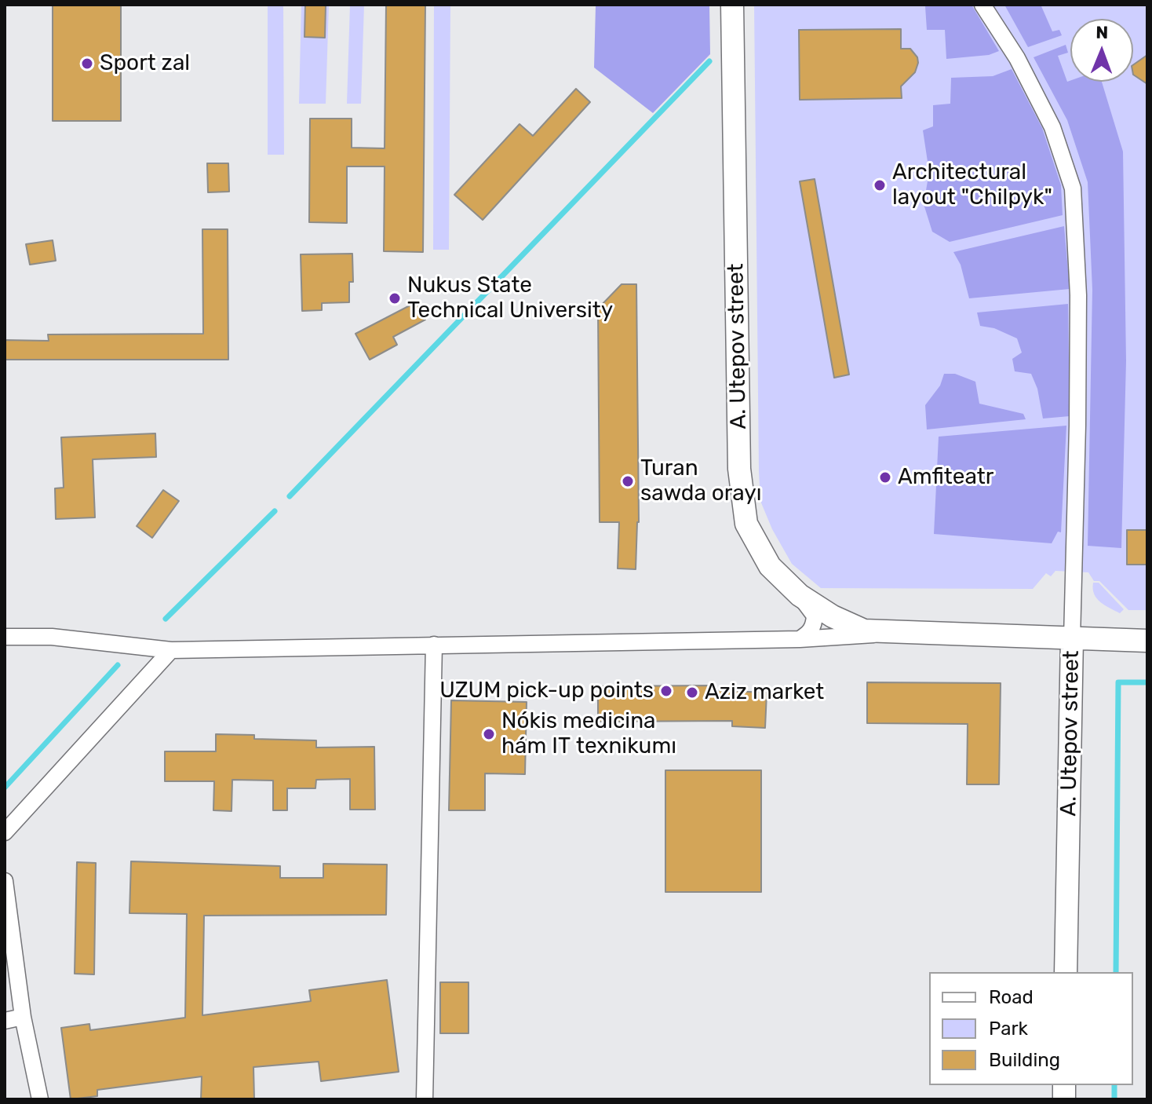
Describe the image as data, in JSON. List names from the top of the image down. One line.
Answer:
{"streets":{"main road":["A. Utepov street"]},"places":["Sport zal","Architectural layout \"Chilpyk\"","Nukus State Technical University","Amfiteatr","Turan sawda orayı","UZUM pick-up points","Aziz market","Nókis medicina hám IT texnikumı"],"legend":["Road","Park","Building"],"north":"top"}
